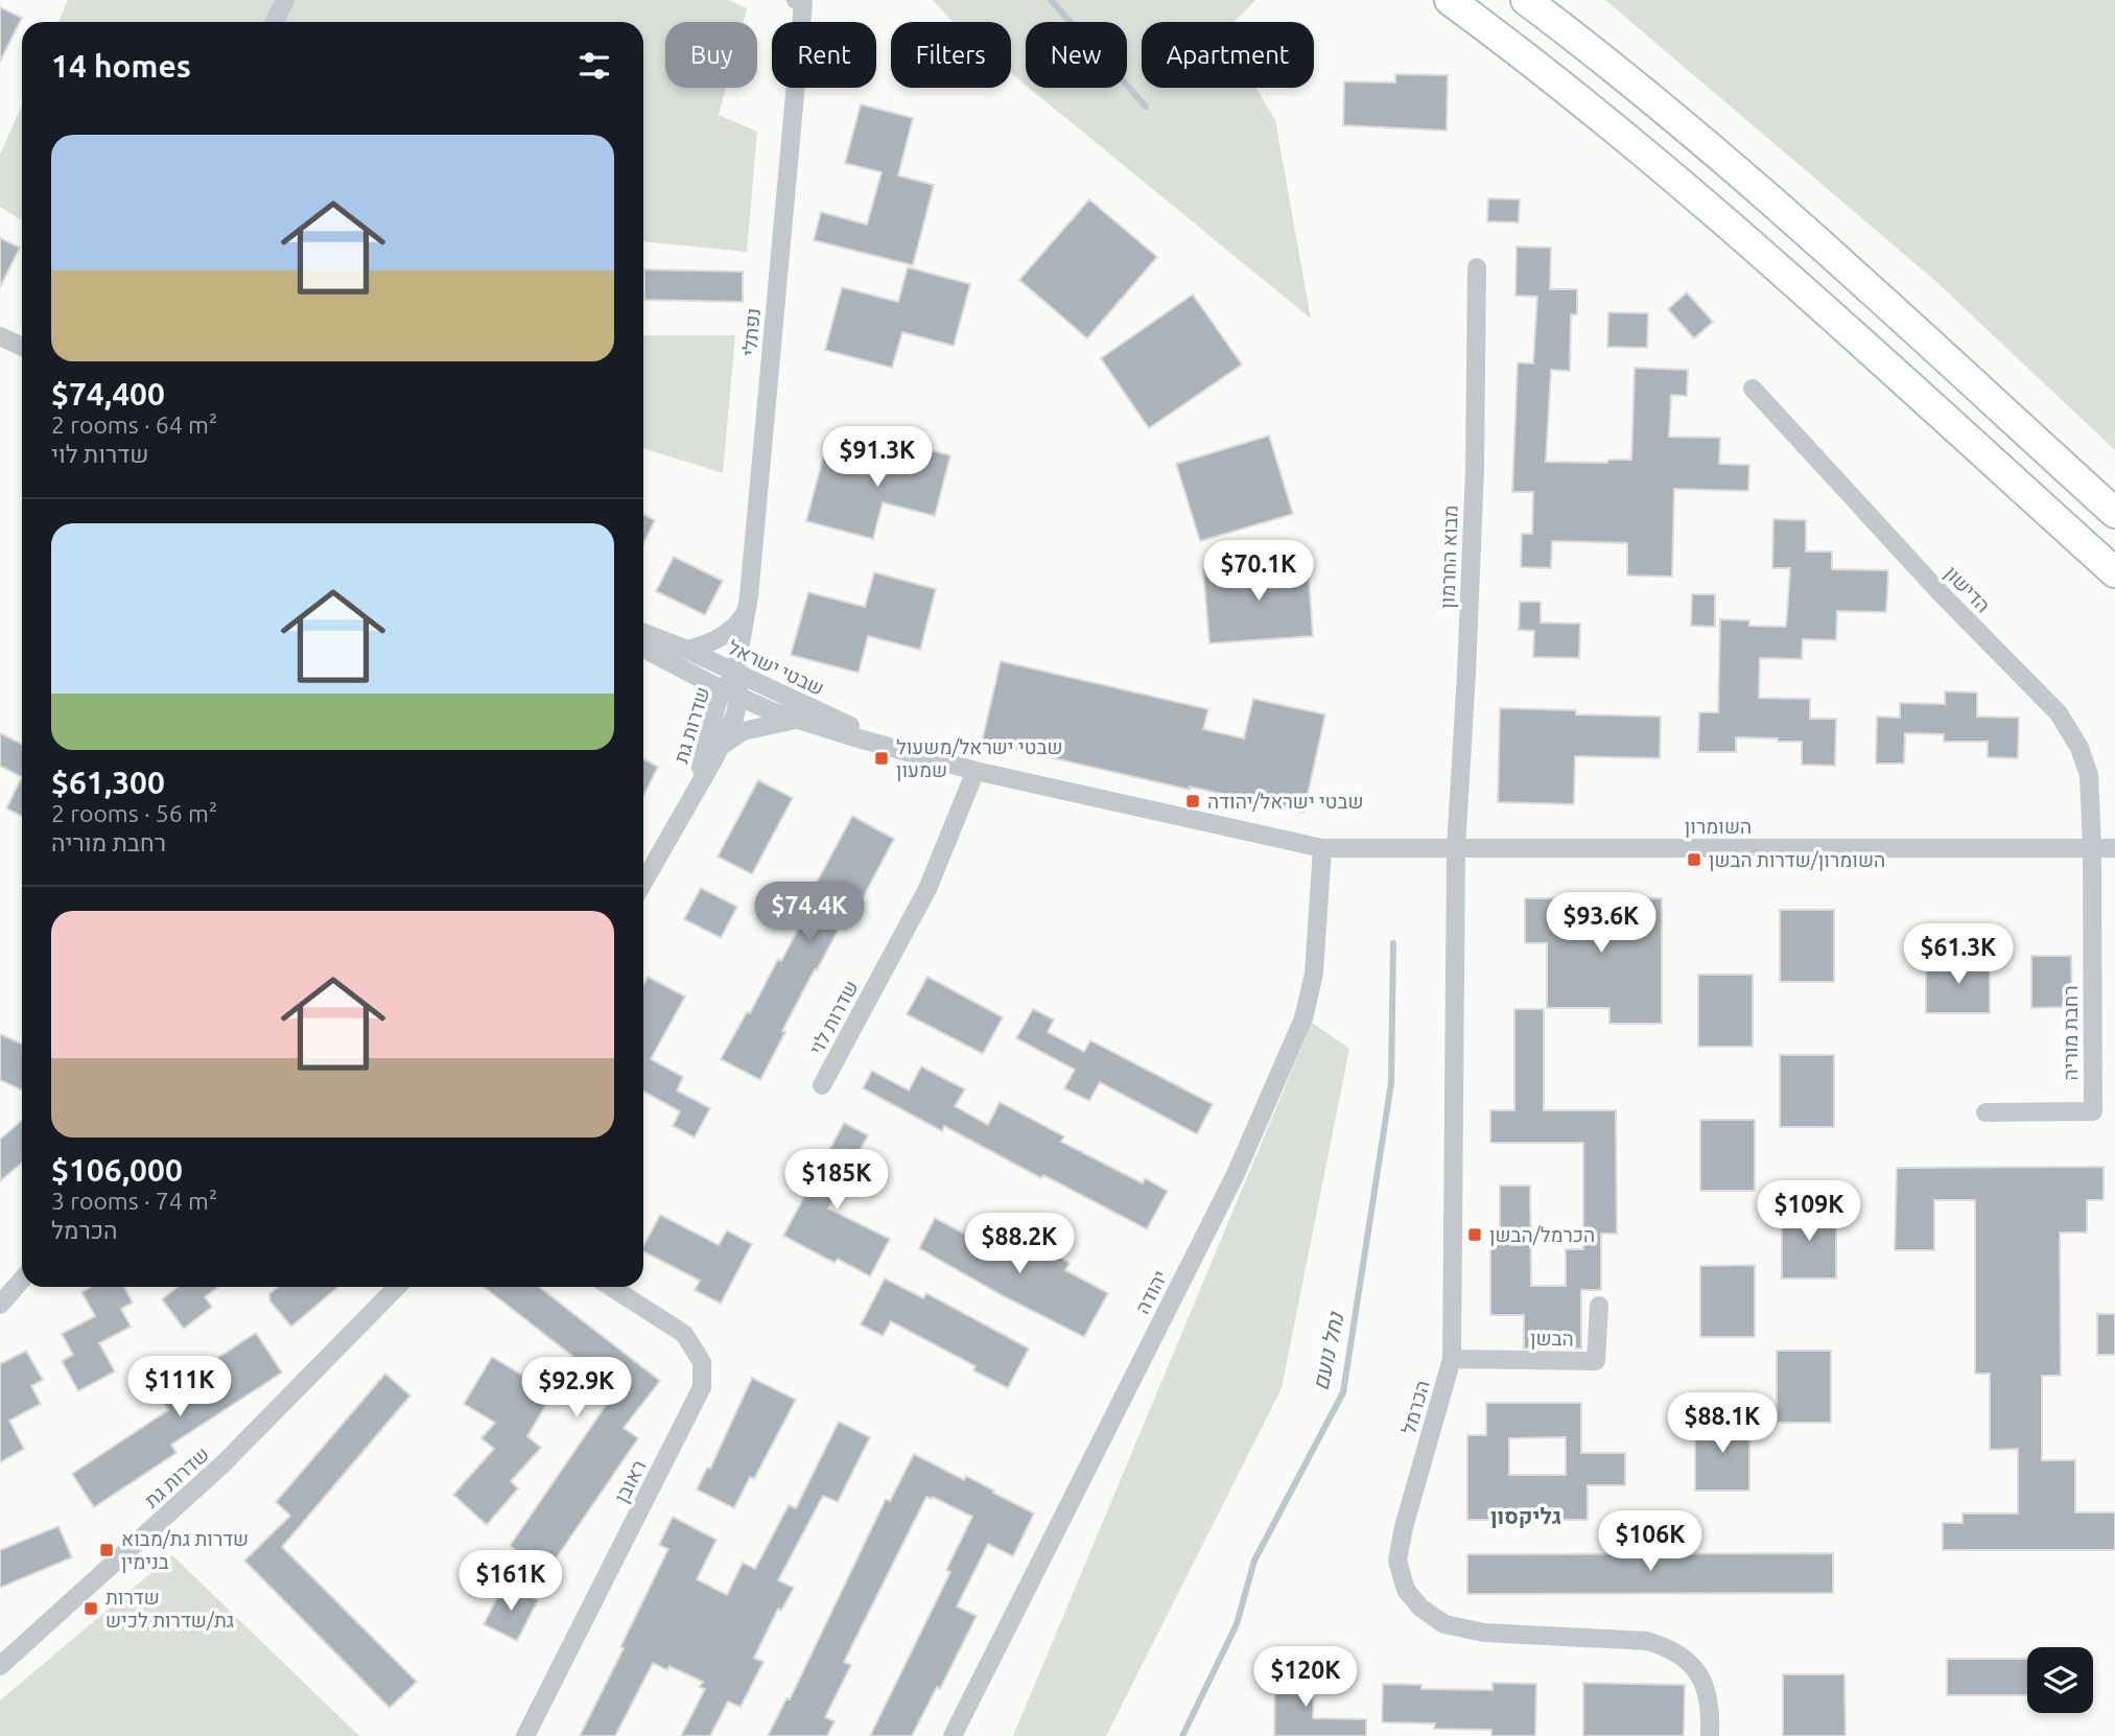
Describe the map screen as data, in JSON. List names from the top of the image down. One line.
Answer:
{"streets":{"street":["נפתלי","מבוא החרמון","הדישון","שבטי ישראל","שדרות גת","השומרון","שדרות לוי","רחבת מוריה","יהודה","הבשן","הכרמל","ראובן"]},"crossings":[["נפתלי","שבטי ישראל"],["נפתלי","שדרות גת"],["מבוא החרמון","השומרון"],["מבוא החרמון","הכרמל"],["הדישון","השומרון"],["הדישון","רחבת מוריה"],["שבטי ישראל","שדרות גת"],["שבטי ישראל","השומרון"],["שבטי ישראל","שדרות לוי"],["שבטי ישראל","יהודה"],["השומרון","רחבת מוריה"],["השומרון","יהודה"],["השומרון","הכרמל"],["הבשן","הכרמל"]],"districts":["גליקסון"],"water":["נחל נועם"],"places":{"transit":["שבטי ישראל/משעול שמעון","שבטי ישראל/יהודה","השומרון/שדרות הבשן","הכרמל/הבשן","שדרות גת/מבוא בנימין","שדרות גת/שדרות לכיש"]},"page":{"chip":["Buy","Rent","Filters","New","Apartment"],"heading":"14 homes","list":[{"name":"$74,400","note":"2 rooms · 64 m² · שדרות לוי"},{"name":"$61,300","note":"2 rooms · 56 m² · רחבת מוריה"},{"name":"$106,000","note":"3 rooms · 74 m² · הכרמל"}],"price":["$91.3K","$70.1K","$74.4K","$93.6K","$61.3K","$185K","$109K","$88.2K","$111K","$92.9K","$88.1K","$106K","$161K","$120K"]}}
